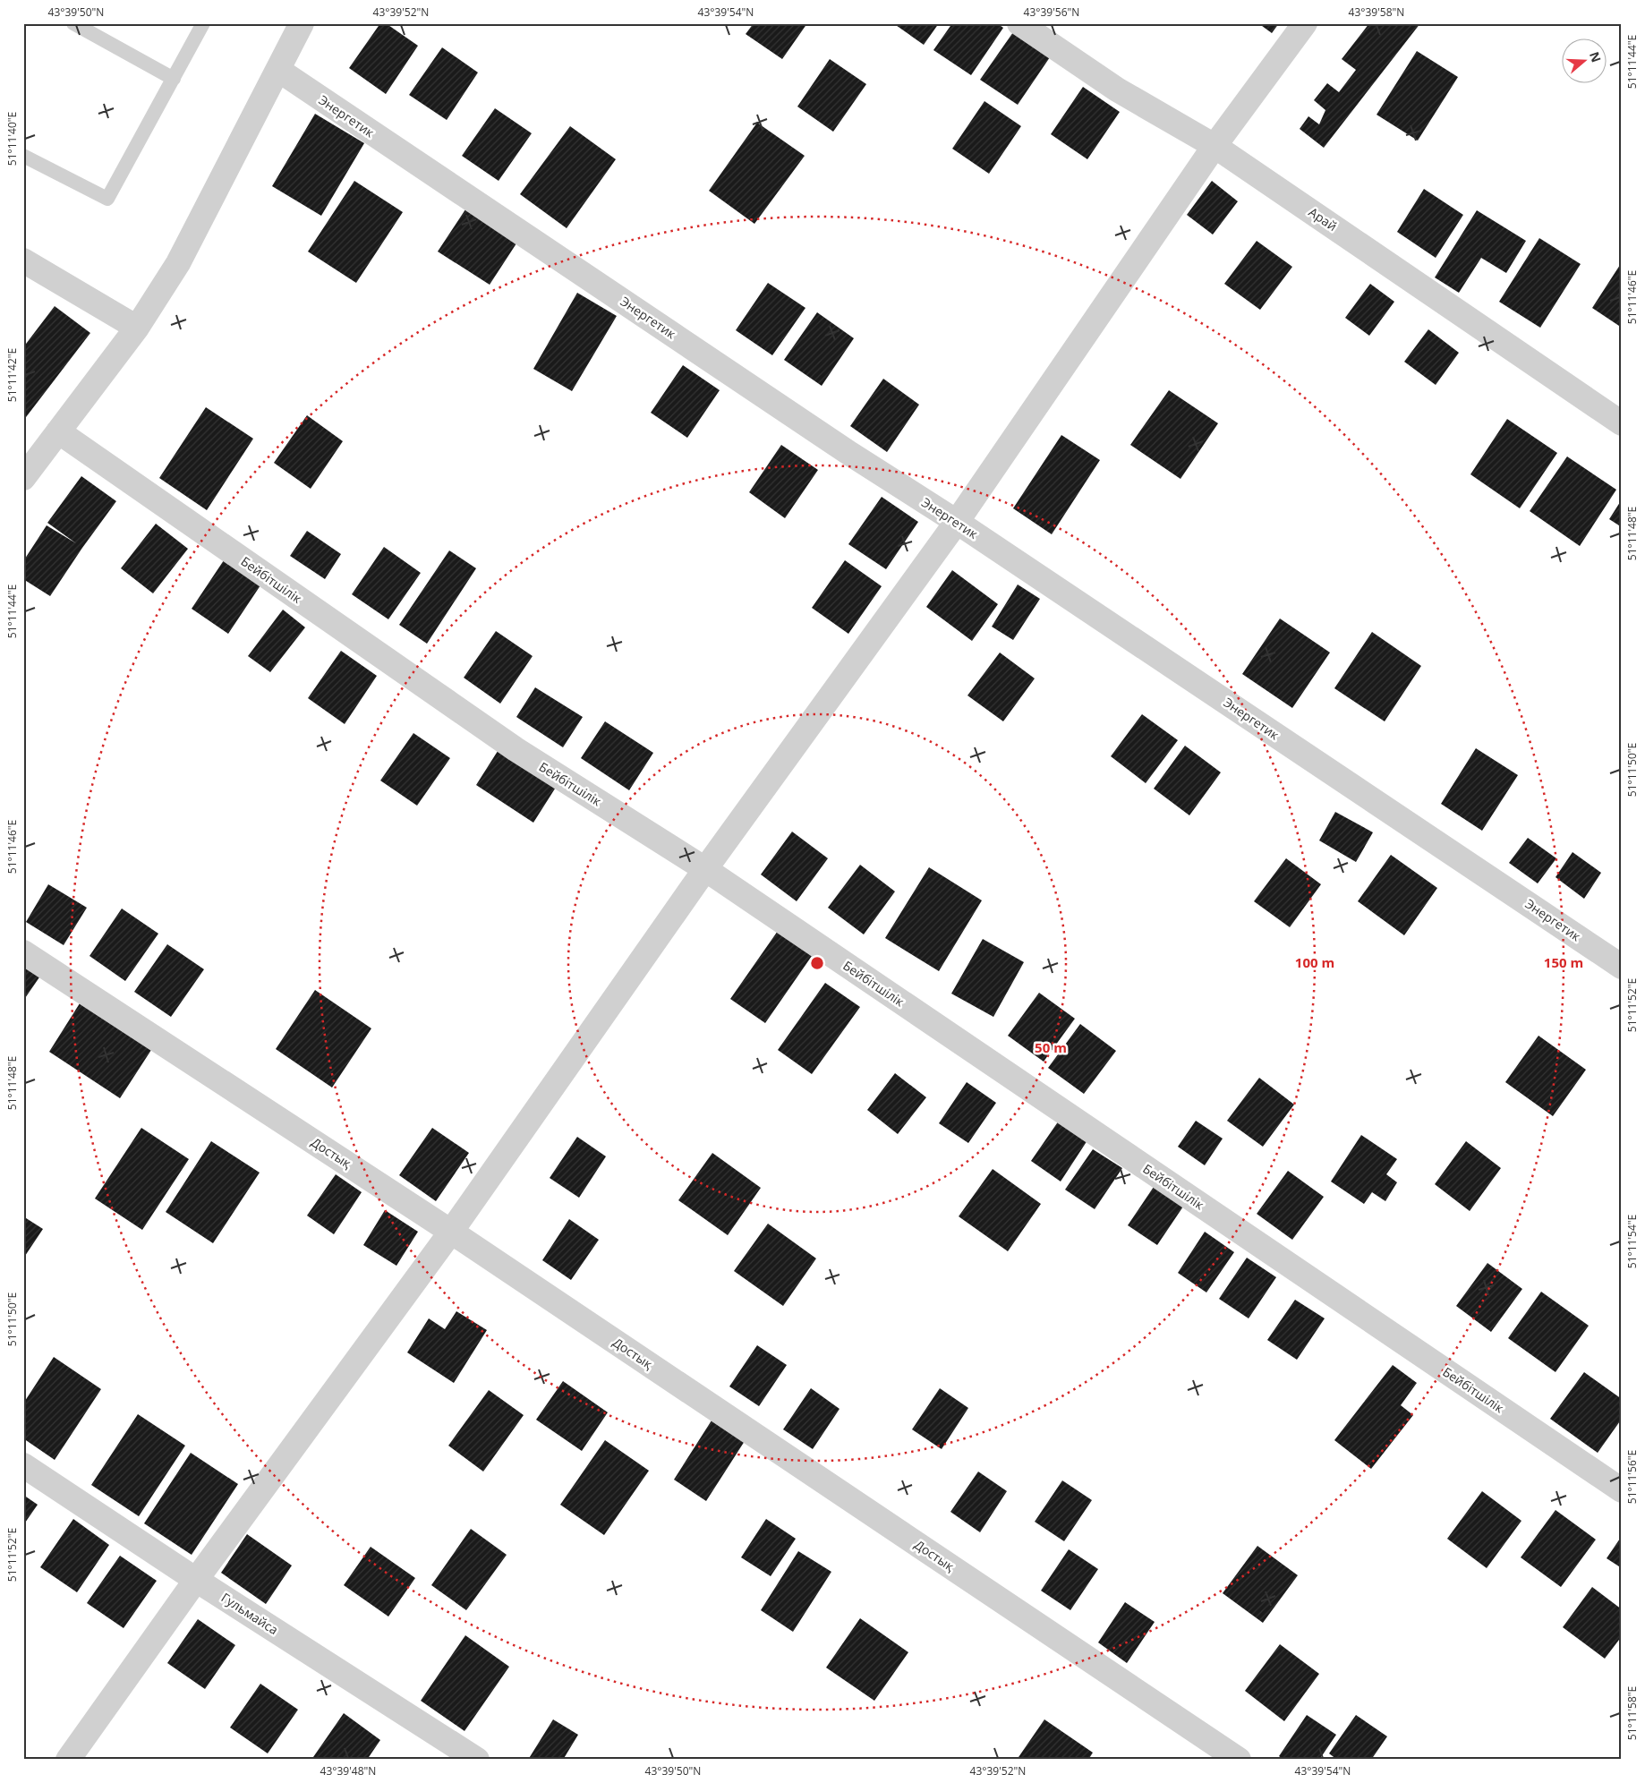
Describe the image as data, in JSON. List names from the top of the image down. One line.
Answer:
{"streets":{"street":["Энергетик","Арай","Бейбітшілік","Достық","Гульмайса"]},"north":"right","coordinates":["43°39'50\"N","43°39'52\"N","43°39'54\"N","43°39'56\"N","43°39'58\"N","51°11'44\"E","51°11'40\"E","51°11'46\"E","51°11'42\"E","51°11'48\"E","51°11'50\"E","51°11'52\"E","51°11'54\"E","51°11'56\"E","51°11'58\"E","43°39'48\"N"],"rings":["100 m","150 m","50 m"]}
